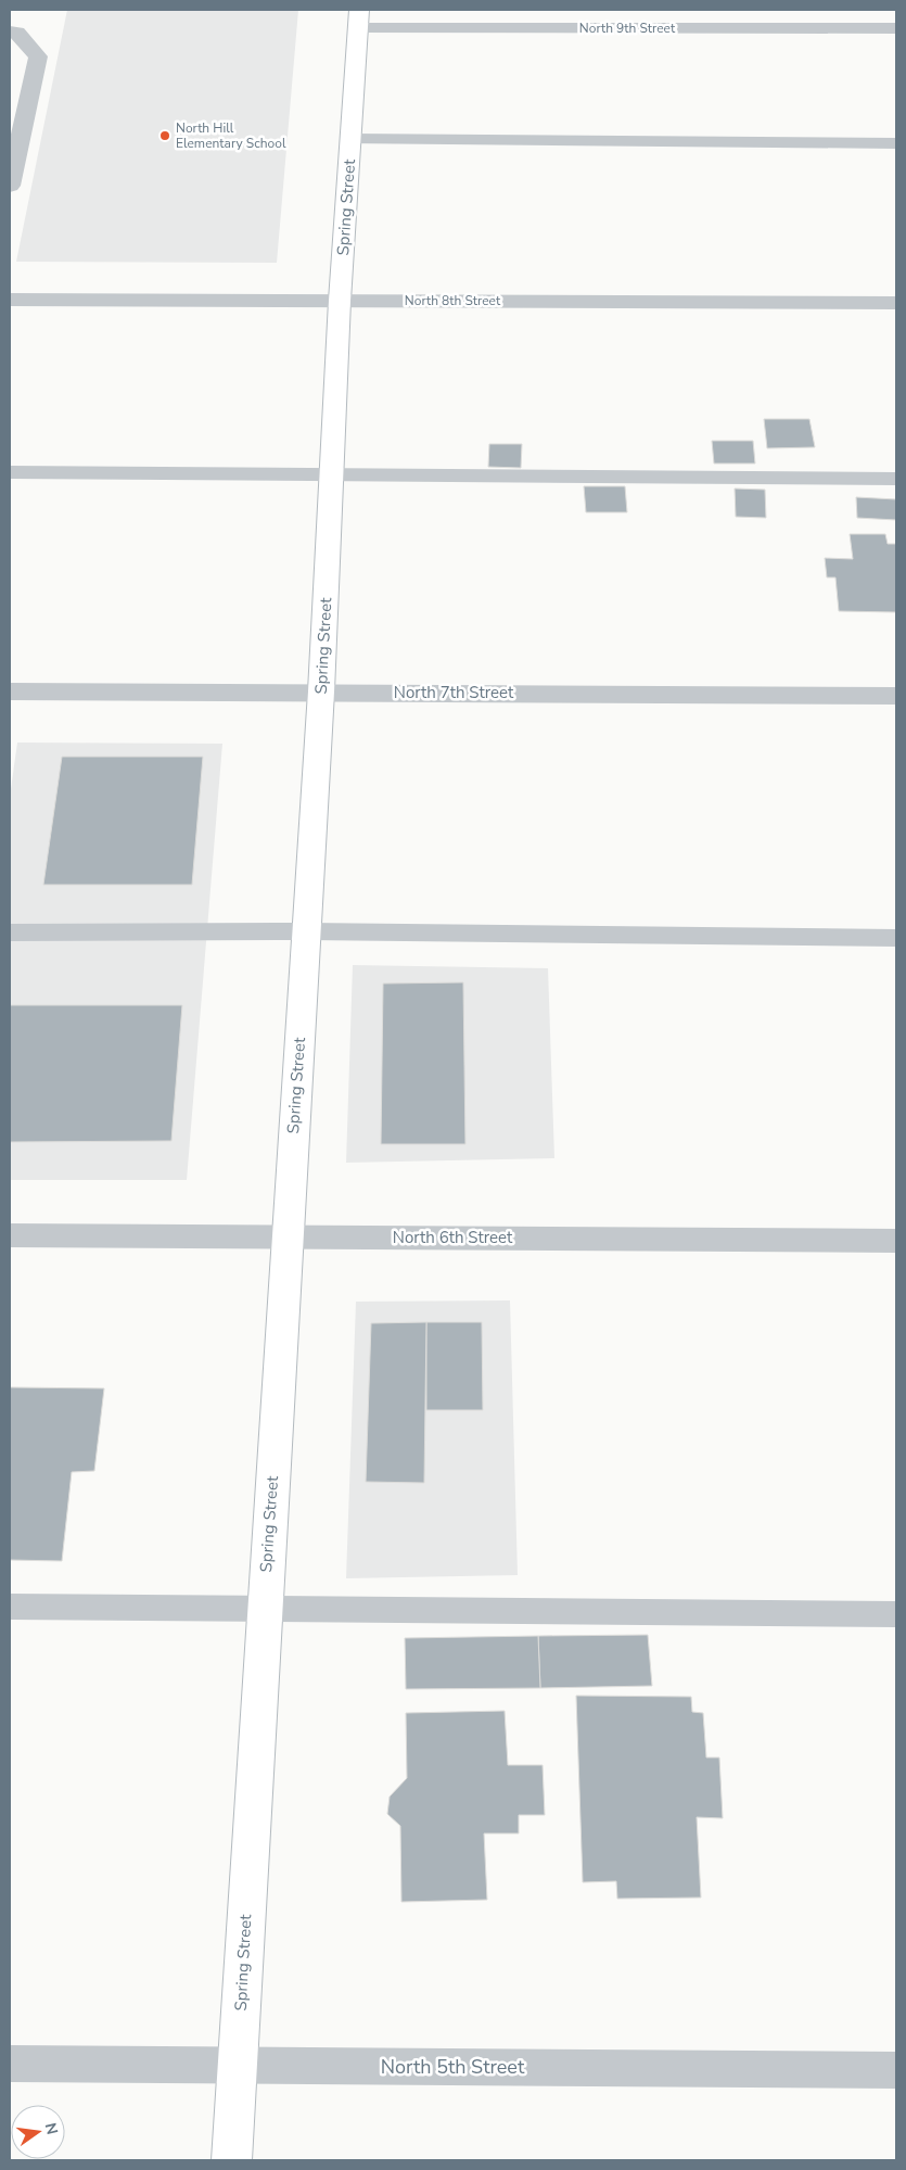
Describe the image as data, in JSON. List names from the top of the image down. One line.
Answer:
{"streets":{"main road":["Spring Street"],"street":["North 9th Street","North 8th Street","North 7th Street","North 6th Street","North 5th Street"]},"crossings":[["North 9th Street","Spring Street"],["Spring Street","North 8th Street"],["Spring Street","North 7th Street"],["Spring Street","North 6th Street"],["Spring Street","North 5th Street"]],"places":["North Hill Elementary School"],"north":"right"}
